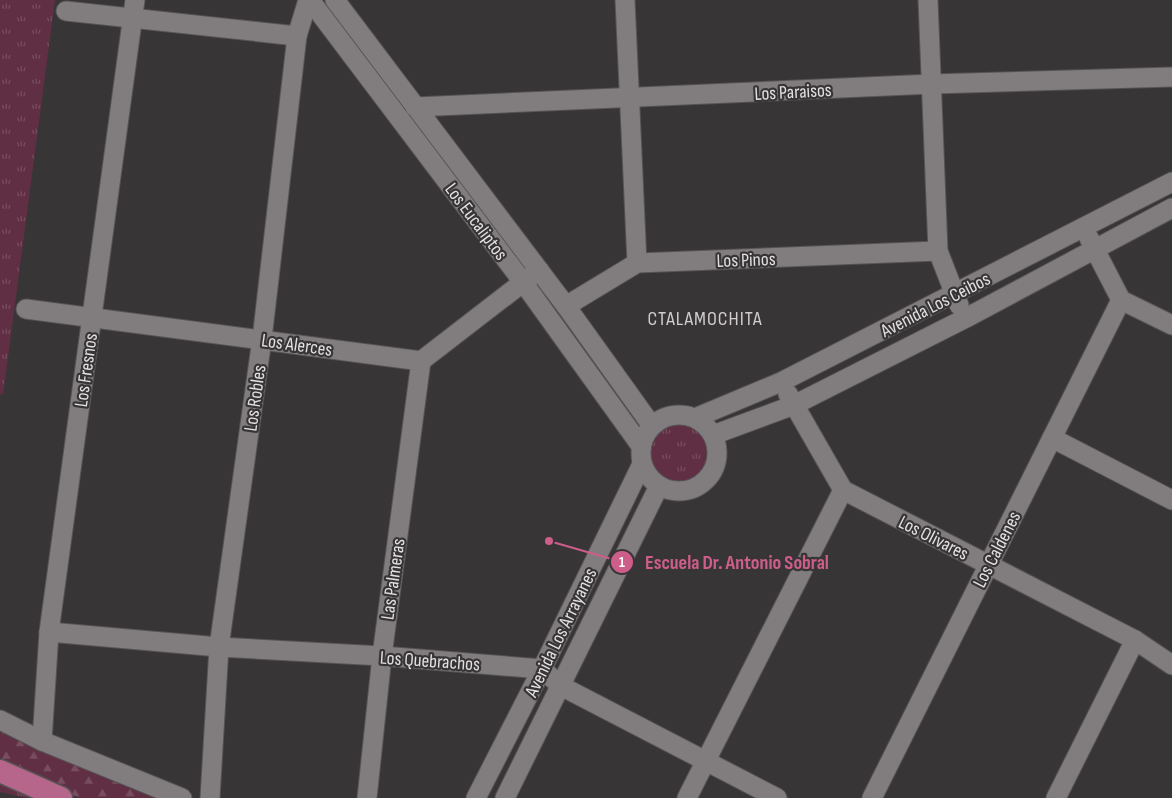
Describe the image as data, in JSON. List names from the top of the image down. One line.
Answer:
{"streets":{"street":["Los Paraisos","Los Eucaliptos","Los Pinos","Avenida Los Ceibos","Los Alerces","Los Fresnos","Los Robles","Los Olivares","Los Caldenes","Las Palmeras","Avenida Los Arrayanes","Los Quebrachos"]},"crossings":[["Los Paraisos","Los Eucaliptos"],["Los Eucaliptos","Los Pinos"],["Los Eucaliptos","Avenida Los Ceibos"],["Los Eucaliptos","Los Robles"],["Los Eucaliptos","Avenida Los Arrayanes"],["Avenida Los Ceibos","Avenida Los Arrayanes"],["Los Alerces","Los Fresnos"],["Los Alerces","Los Robles"],["Los Alerces","Las Palmeras"],["Los Fresnos","Los Quebrachos"],["Los Robles","Los Quebrachos"],["Los Olivares","Los Caldenes"],["Las Palmeras","Los Quebrachos"],["Avenida Los Arrayanes","Los Quebrachos"]],"districts":["CTALAMOCHITA"],"places":["Escuela Dr. Antonio Sobral"]}
